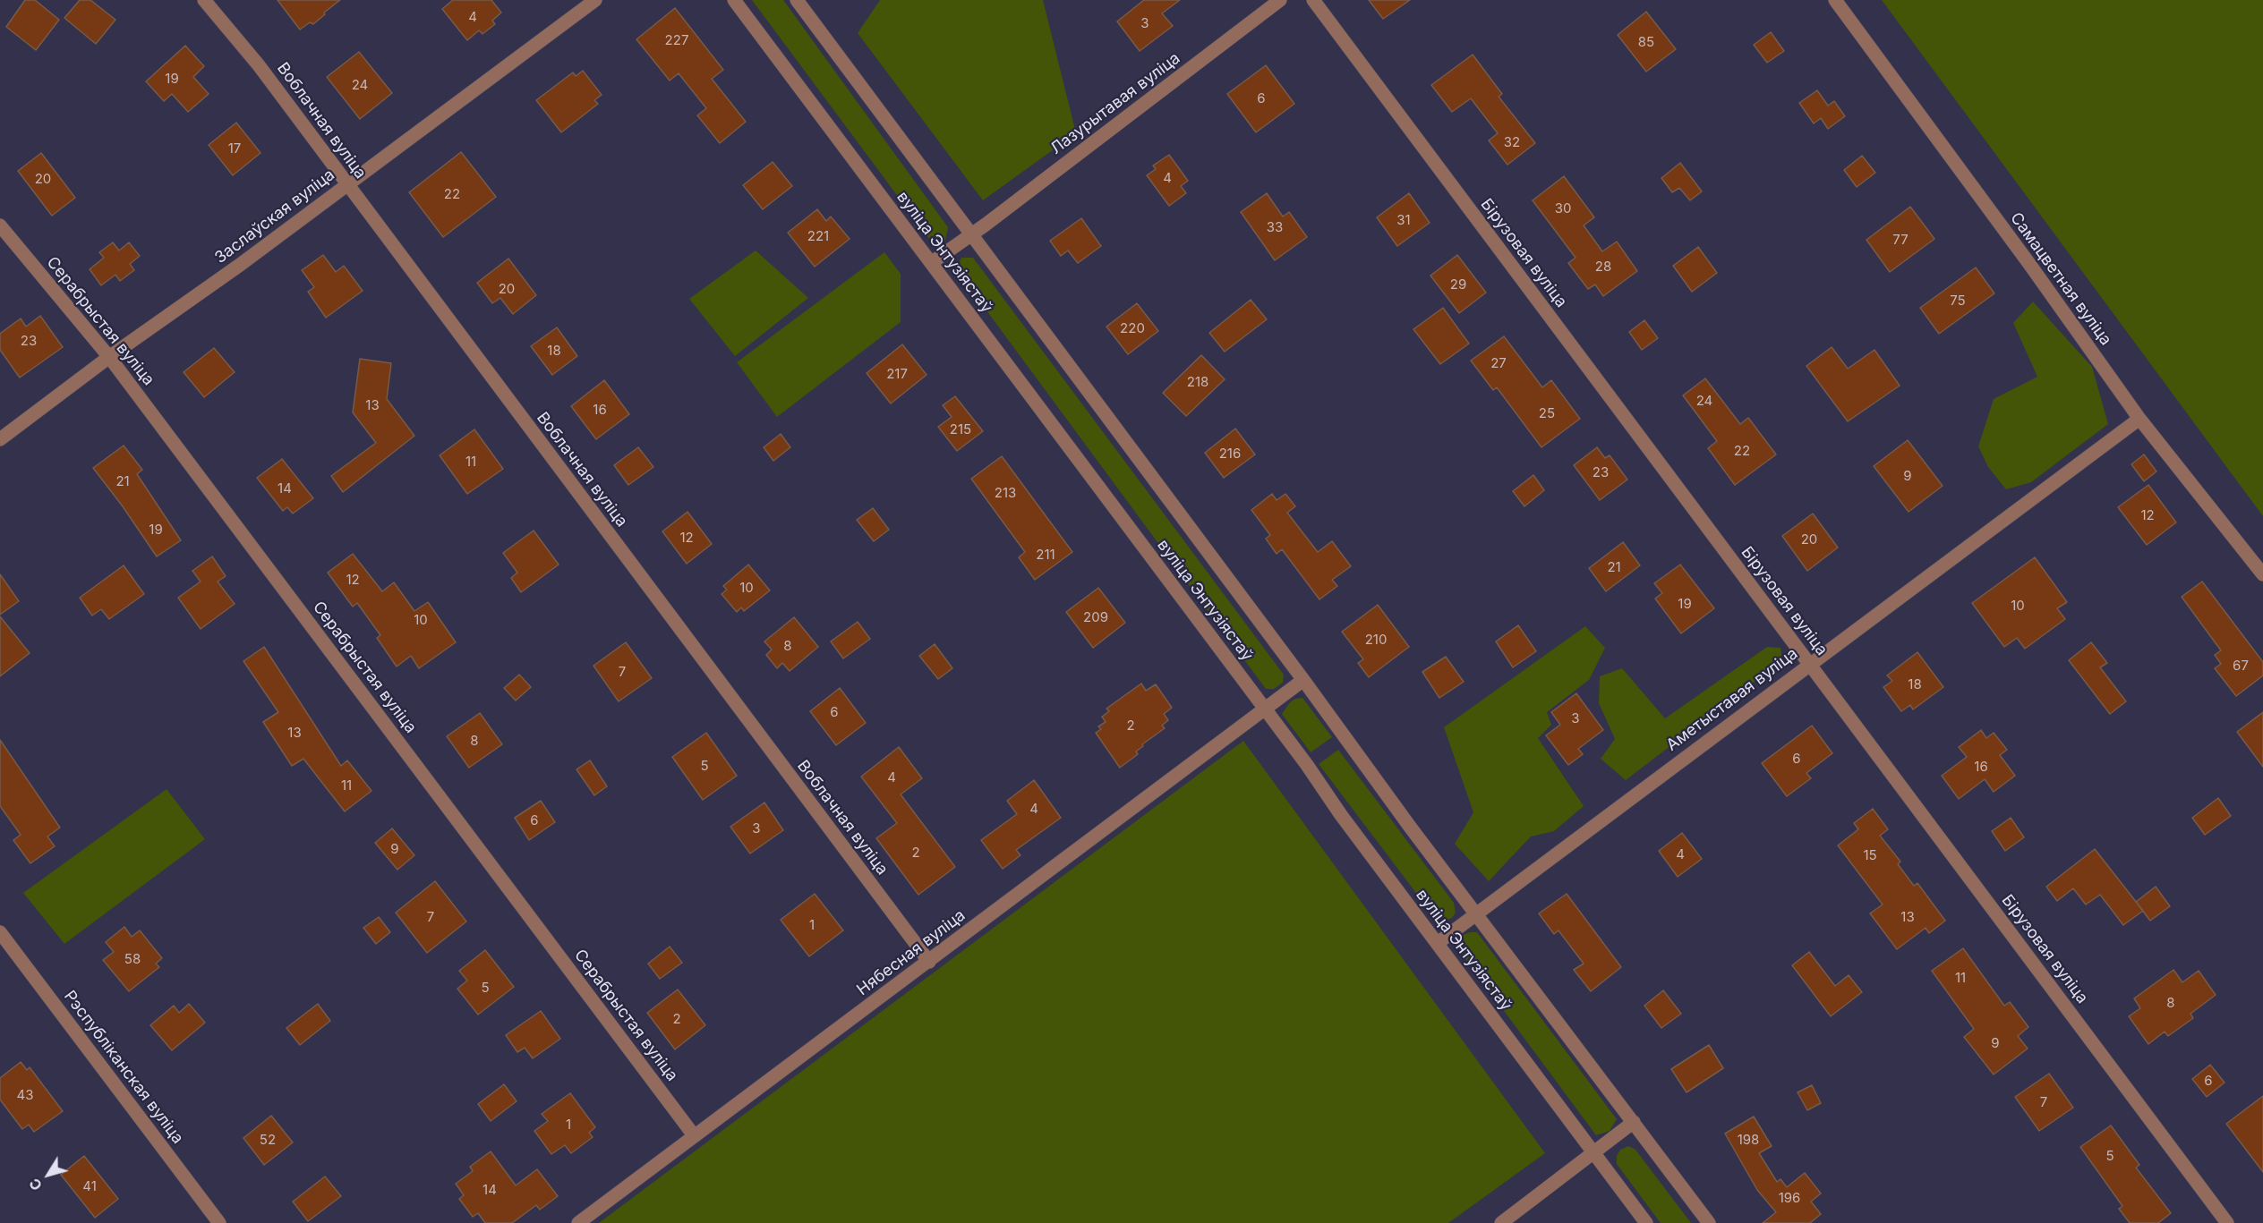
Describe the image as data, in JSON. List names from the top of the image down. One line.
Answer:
{"streets":{"street":["Лазурытавая вуліца","Воблачная вуліца","Заслаўская вуліца","вуліца Энтузіястаў","Бірузовая вуліца","Самацветная вуліца","Серабрыстая вуліца","Аметыставая вуліца","Нябесная вуліца","Рэспубліканская вуліца"]},"crossings":[["Лазурытавая вуліца","вуліца Энтузіястаў"],["Воблачная вуліца","Заслаўская вуліца"],["Воблачная вуліца","Нябесная вуліца"],["Заслаўская вуліца","Серабрыстая вуліца"],["вуліца Энтузіястаў","Аметыставая вуліца"],["вуліца Энтузіястаў","Нябесная вуліца"],["Бірузовая вуліца","Аметыставая вуліца"],["Самацветная вуліца","Аметыставая вуліца"],["Серабрыстая вуліца","Нябесная вуліца"]],"house_numbers":["4","3","227","85","19","24","6","32","17","4","20","22","30","31","33","221","77","28","29","20","75","220","23","18","27","217","218","24","13","16","25","215","22","216","11","23","9","21","14","213","12","19","12","20","211","21","12","10","19","10","209","10","210","8","67","7","18","6","3","2","13","8","6","5","16","4","11","4","6","3","9","2","4","15","7","13","1","58","11","5","8","2","9","6","43","7","1","52","198","5","41","14","196"],"north":"bottom left"}
